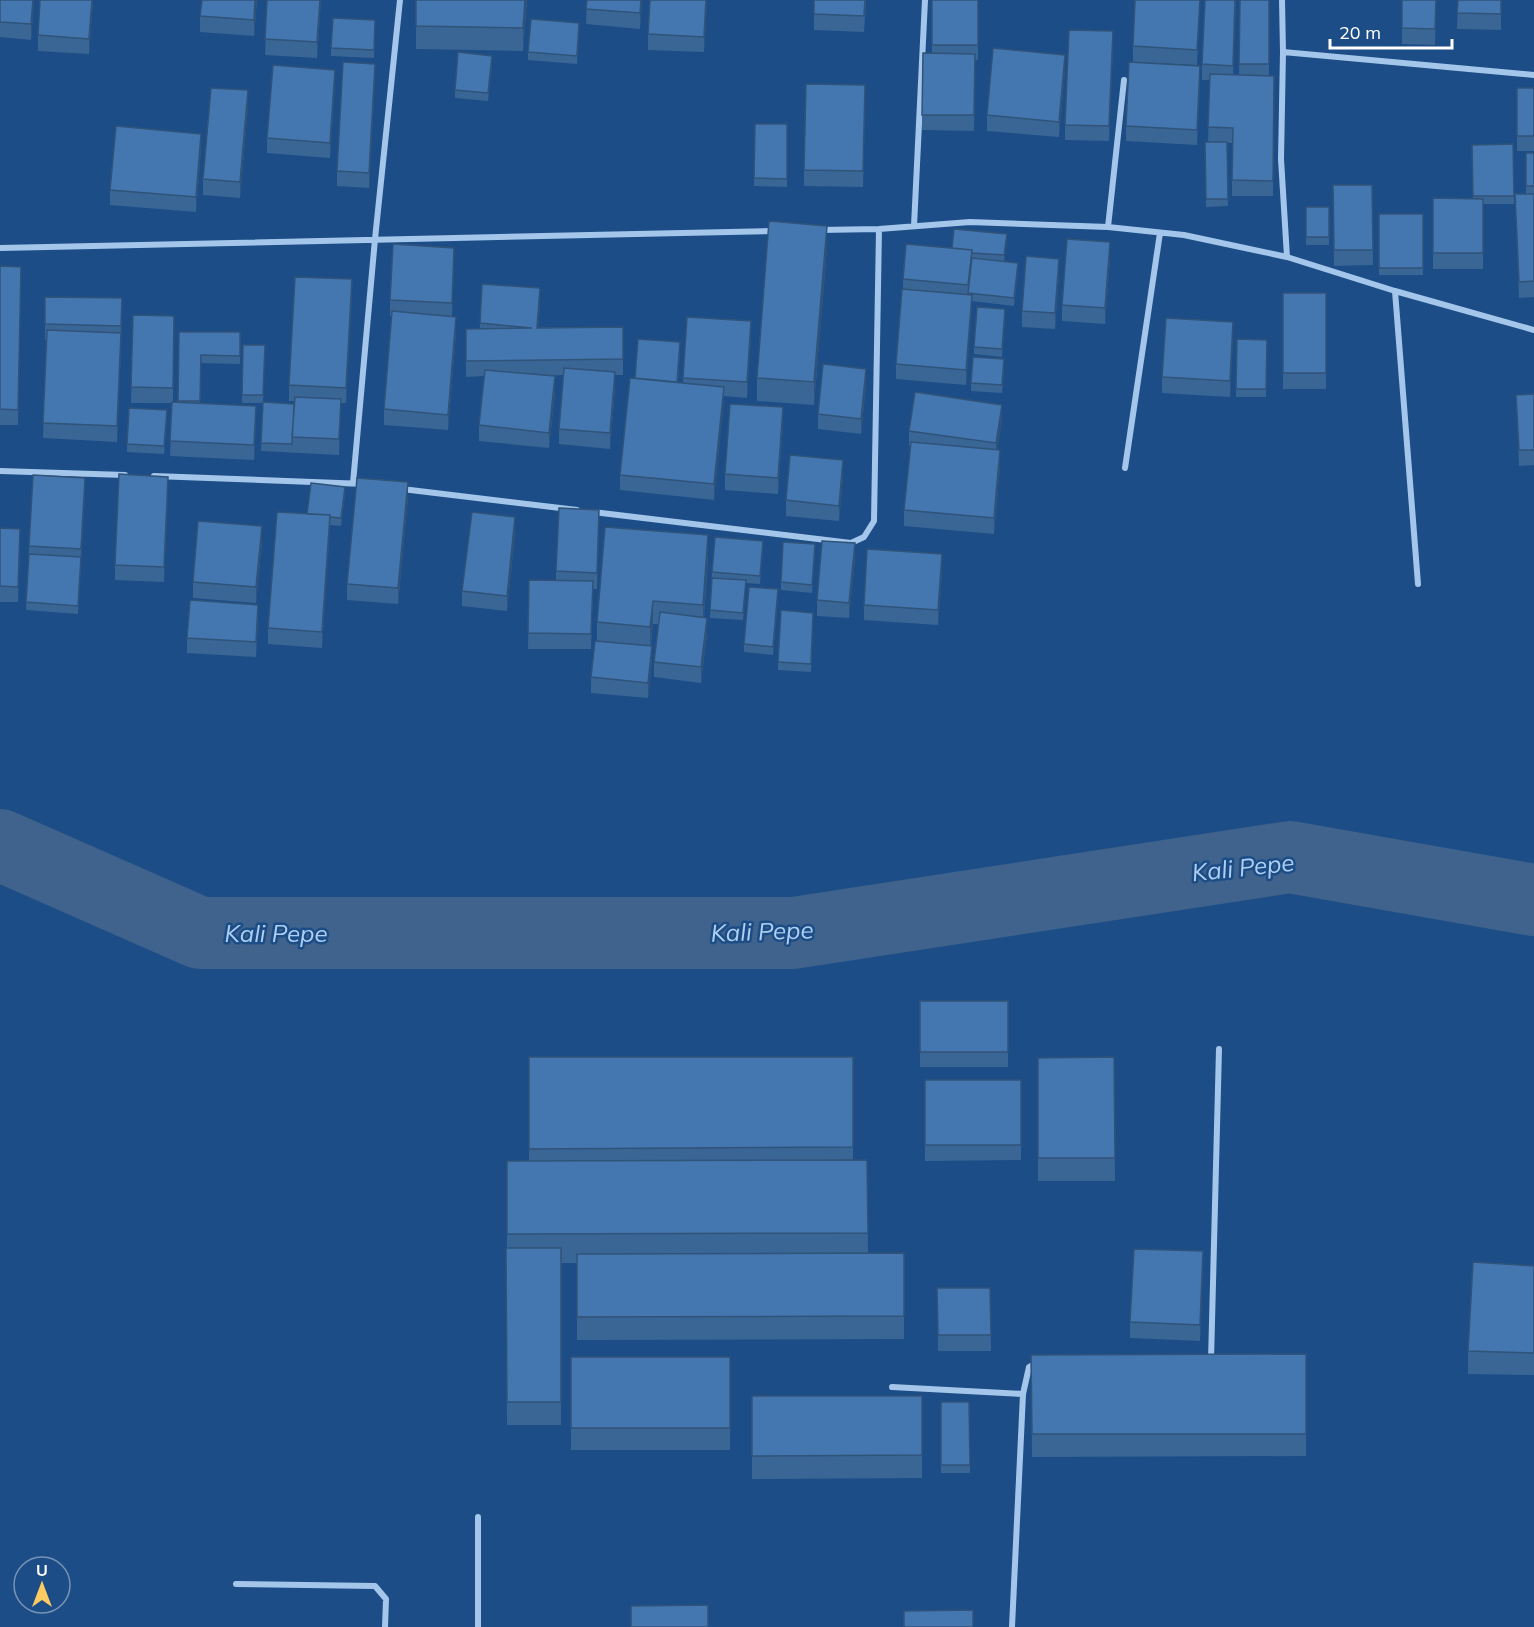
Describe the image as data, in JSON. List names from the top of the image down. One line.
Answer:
{"water":["Kali Pepe"],"scale_bar":"20 m","north":"top"}
